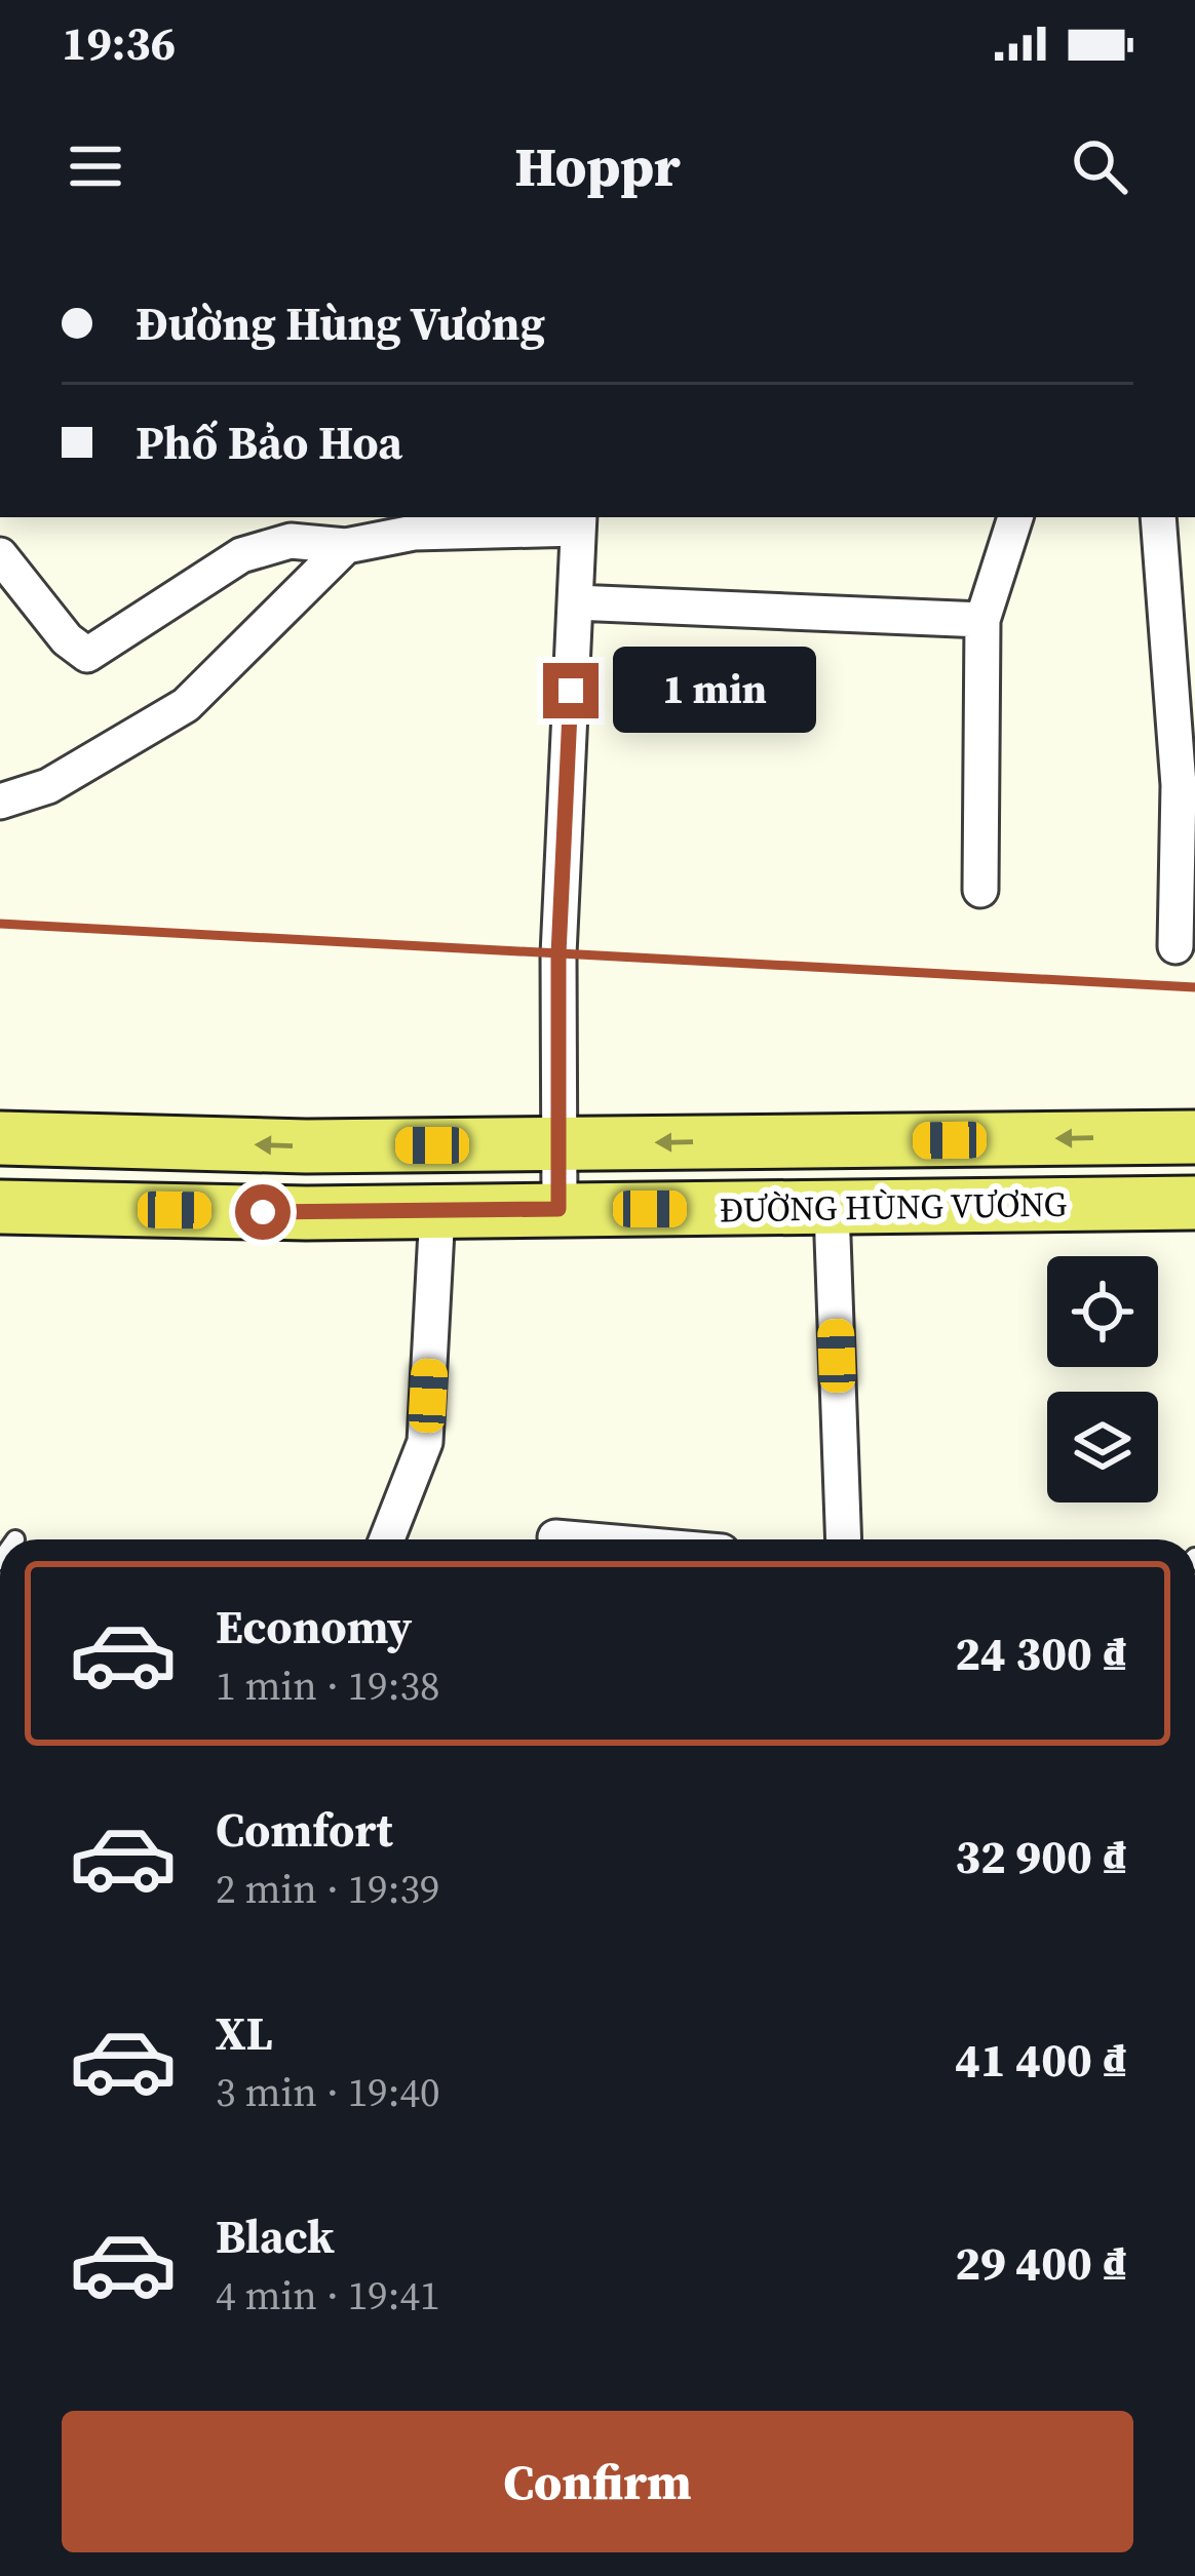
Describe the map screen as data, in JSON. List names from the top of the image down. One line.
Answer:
{"streets":{"main road":["ĐƯỜNG HÙNG VƯƠNG"]},"page":{"status":"19:36","header":"Hoppr","banner":["Đường Hùng Vương","Phố Bảo Hoa"],"bubble":"1 min","list":[{"name":"Economy","note":"1 min · 19:38","value":"24 300 ₫"},{"name":"Comfort","note":"2 min · 19:39","value":"32 900 ₫"},{"name":"XL","note":"3 min · 19:40","value":"41 400 ₫"},{"name":"Black","note":"4 min · 19:41","value":"29 400 ₫"}],"buttons":"Confirm"}}
